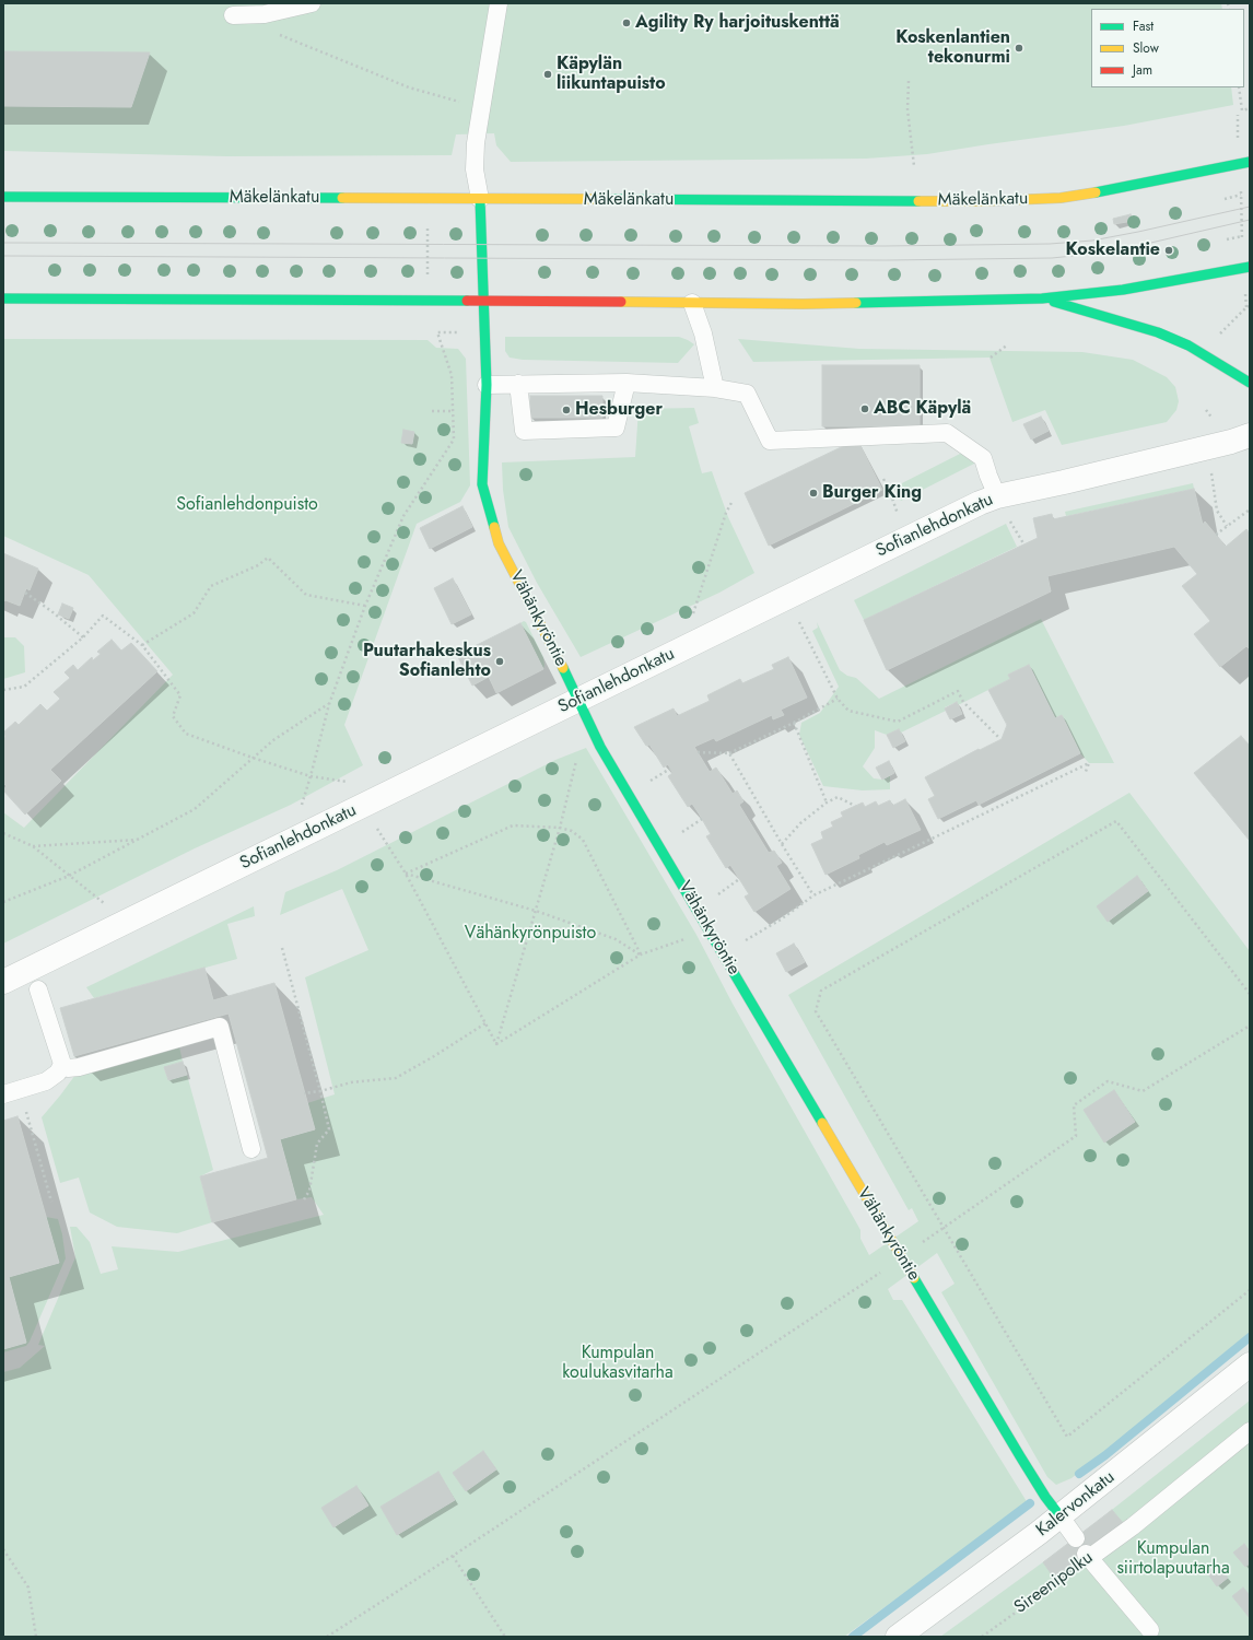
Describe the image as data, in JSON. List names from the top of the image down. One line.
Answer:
{"streets":{"main road":["Mäkelänkatu","Vähänkyröntie"],"street":["Sofianlehdonkatu","Kalervonkatu"],"lane":["Sireenipolku"]},"crossings":[["Mäkelänkatu","Vähänkyröntie"],["Sofianlehdonkatu","Vähänkyröntie"],["Vähänkyröntie","Kalervonkatu"]],"parks":["Sofianlehdonpuisto","Vähänkyrönpuisto","Kumpulan koulukasvitarha","Kumpulan siirtolapuutarha"],"places":["Agility Ry harjoituskenttä","Koskenlantien tekonurmi","Käpylän liikuntapuisto","Koskelantie","ABC Käpylä","Hesburger","Burger King","Puutarhakeskus Sofianlehto"],"legend":["Fast","Slow","Jam"]}
